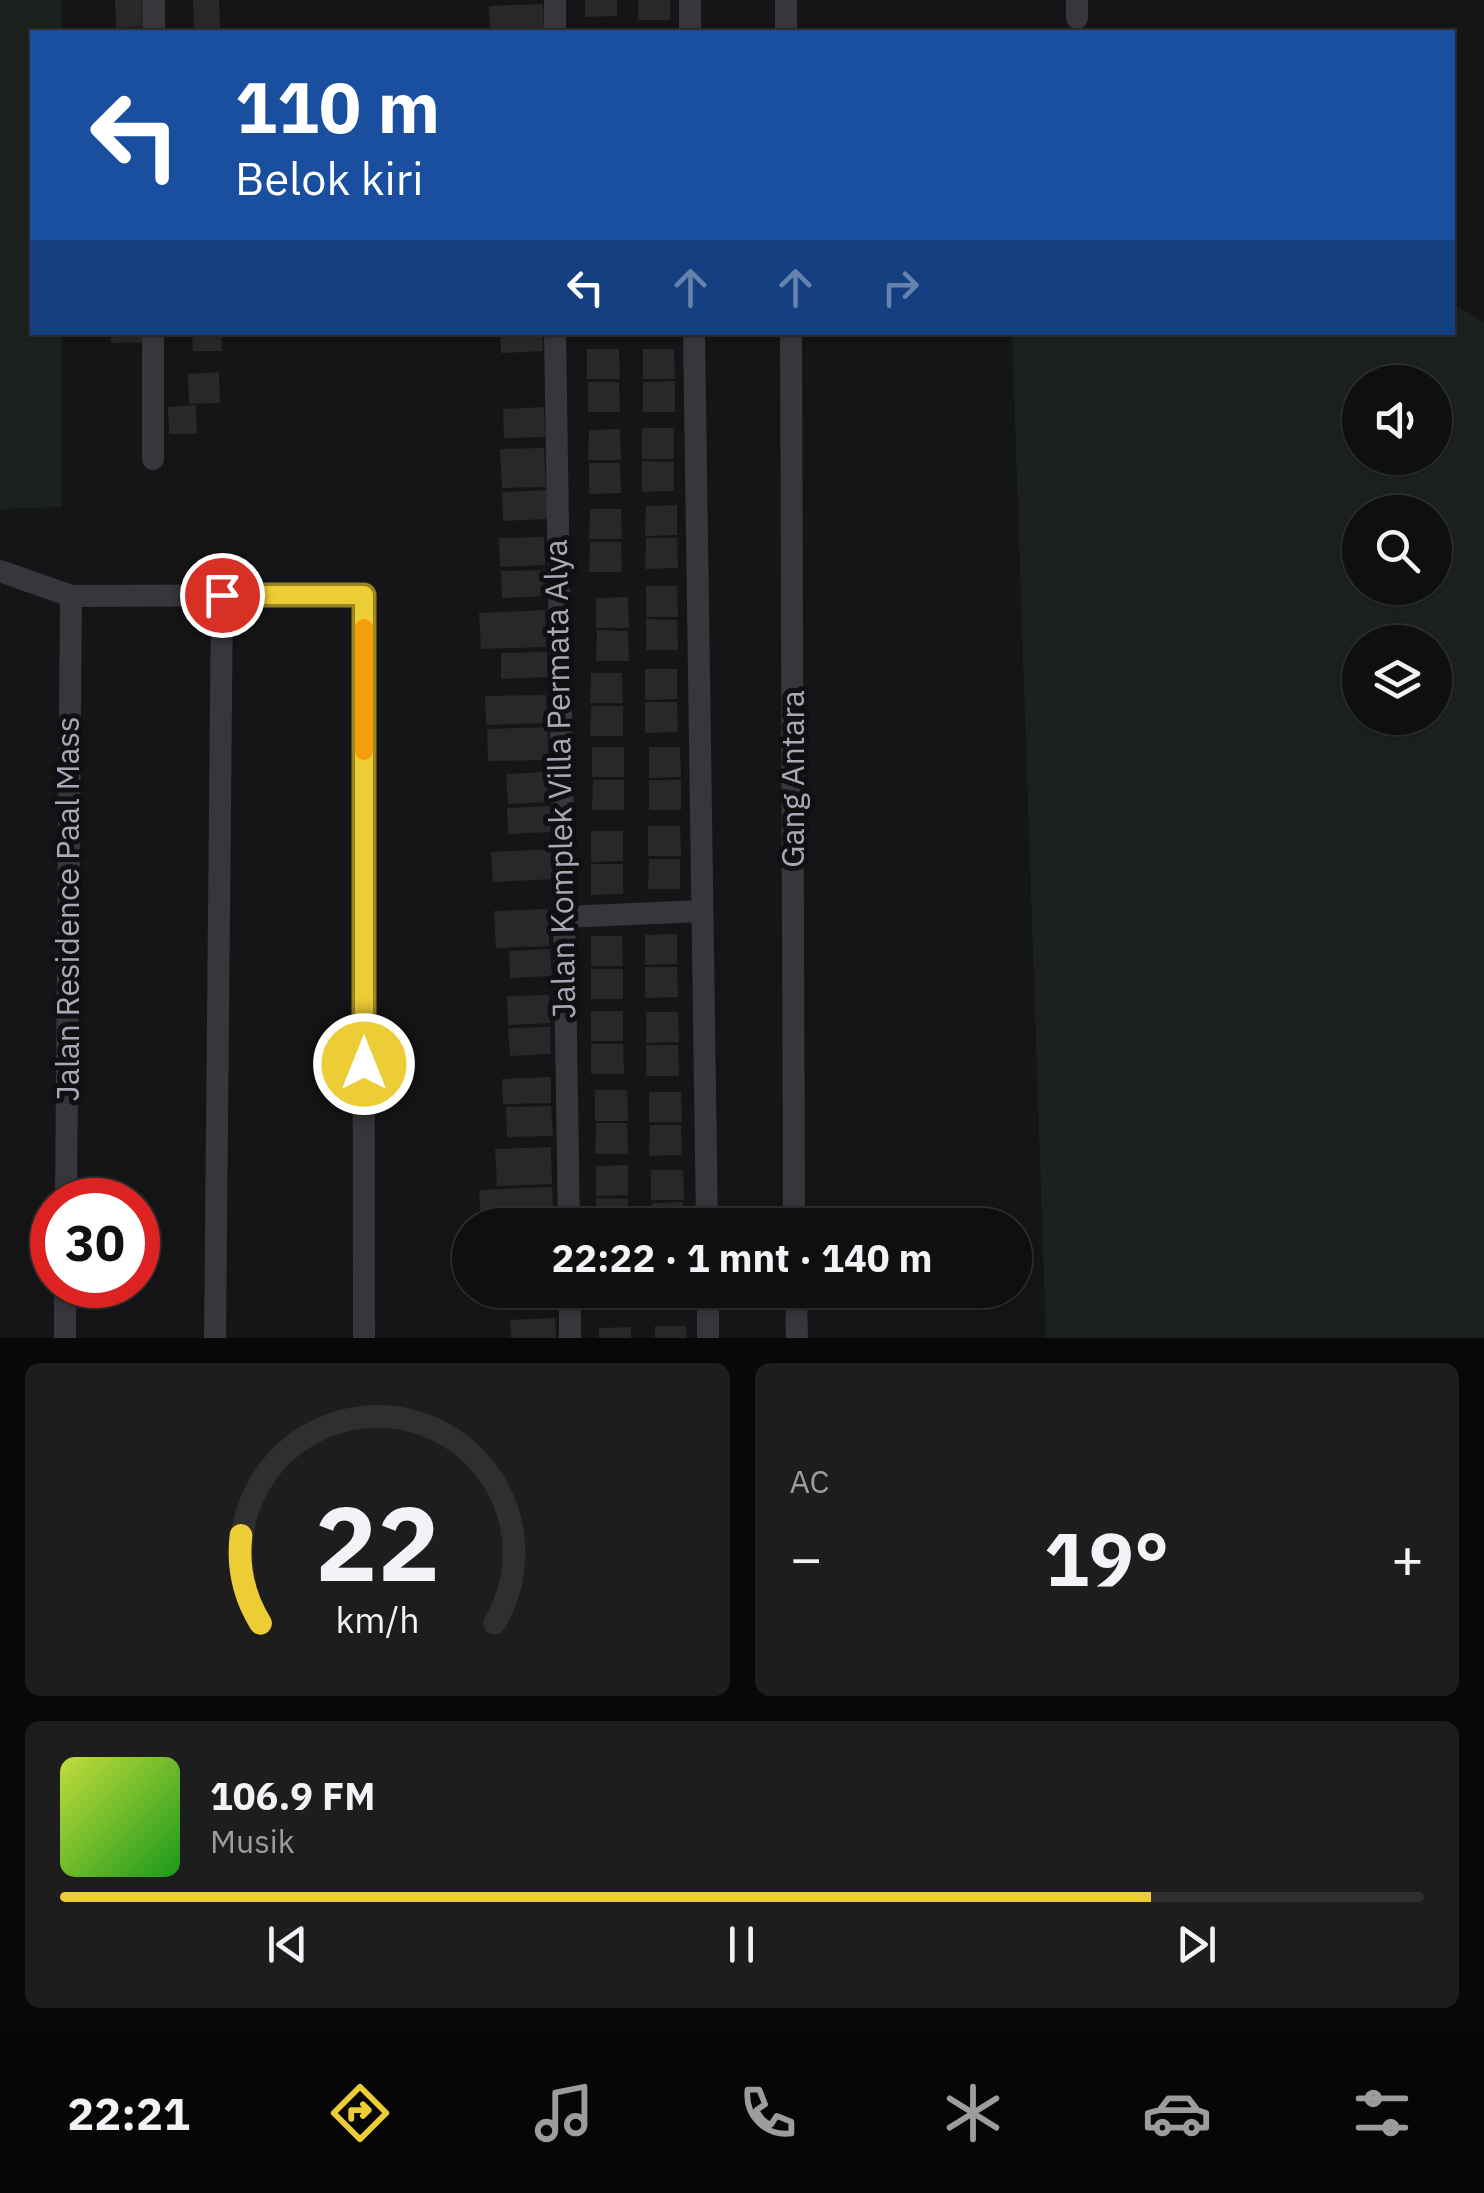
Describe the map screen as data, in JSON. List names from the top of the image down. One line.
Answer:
{"streets":{"street":["Jalan Komplek Villa Permata Alya","Gang Antara","Jalan Residence Paal Mass"]},"page":{"turn":["110 m","Belok kiri"],"limit":"30","trip":"22:22 · 1 mnt · 140 m","tile":"AC","heat":["−","19°","+"],"song":["106.9 FM","Musik"],"tabs":"22:21","gauge":["22","km/h"]}}
